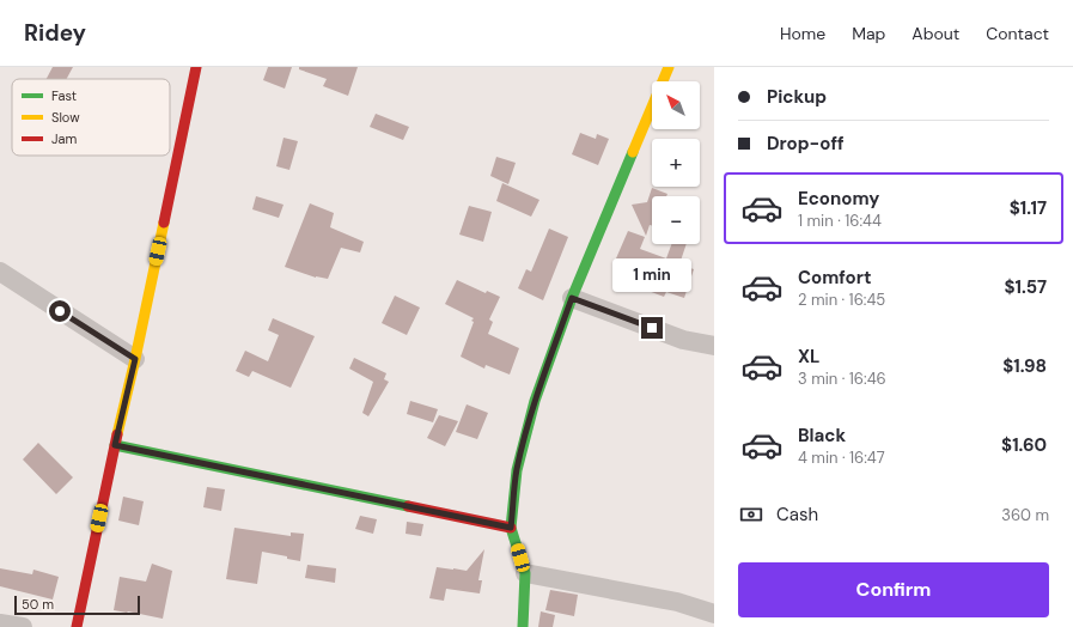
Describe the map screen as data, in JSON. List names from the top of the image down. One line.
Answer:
{"legend":["Fast","Slow","Jam"],"scale_bar":"50 m","north":"top left","page":{"header":"Ridey","nav":["Home","Map","About","Contact"],"banner":["Pickup","Drop-off"],"map_buttons":["+","−"],"list":[{"name":"Economy","note":"1 min · 16:44","value":"$1.17"},{"name":"Comfort","note":"2 min · 16:45","value":"$1.57"},{"name":"XL","note":"3 min · 16:46","value":"$1.98"},{"name":"Black","note":"4 min · 16:47","value":"$1.60"}],"bubble":"1 min","pay":["Cash","360 m"],"buttons":"Confirm","scale":"50 m"}}
